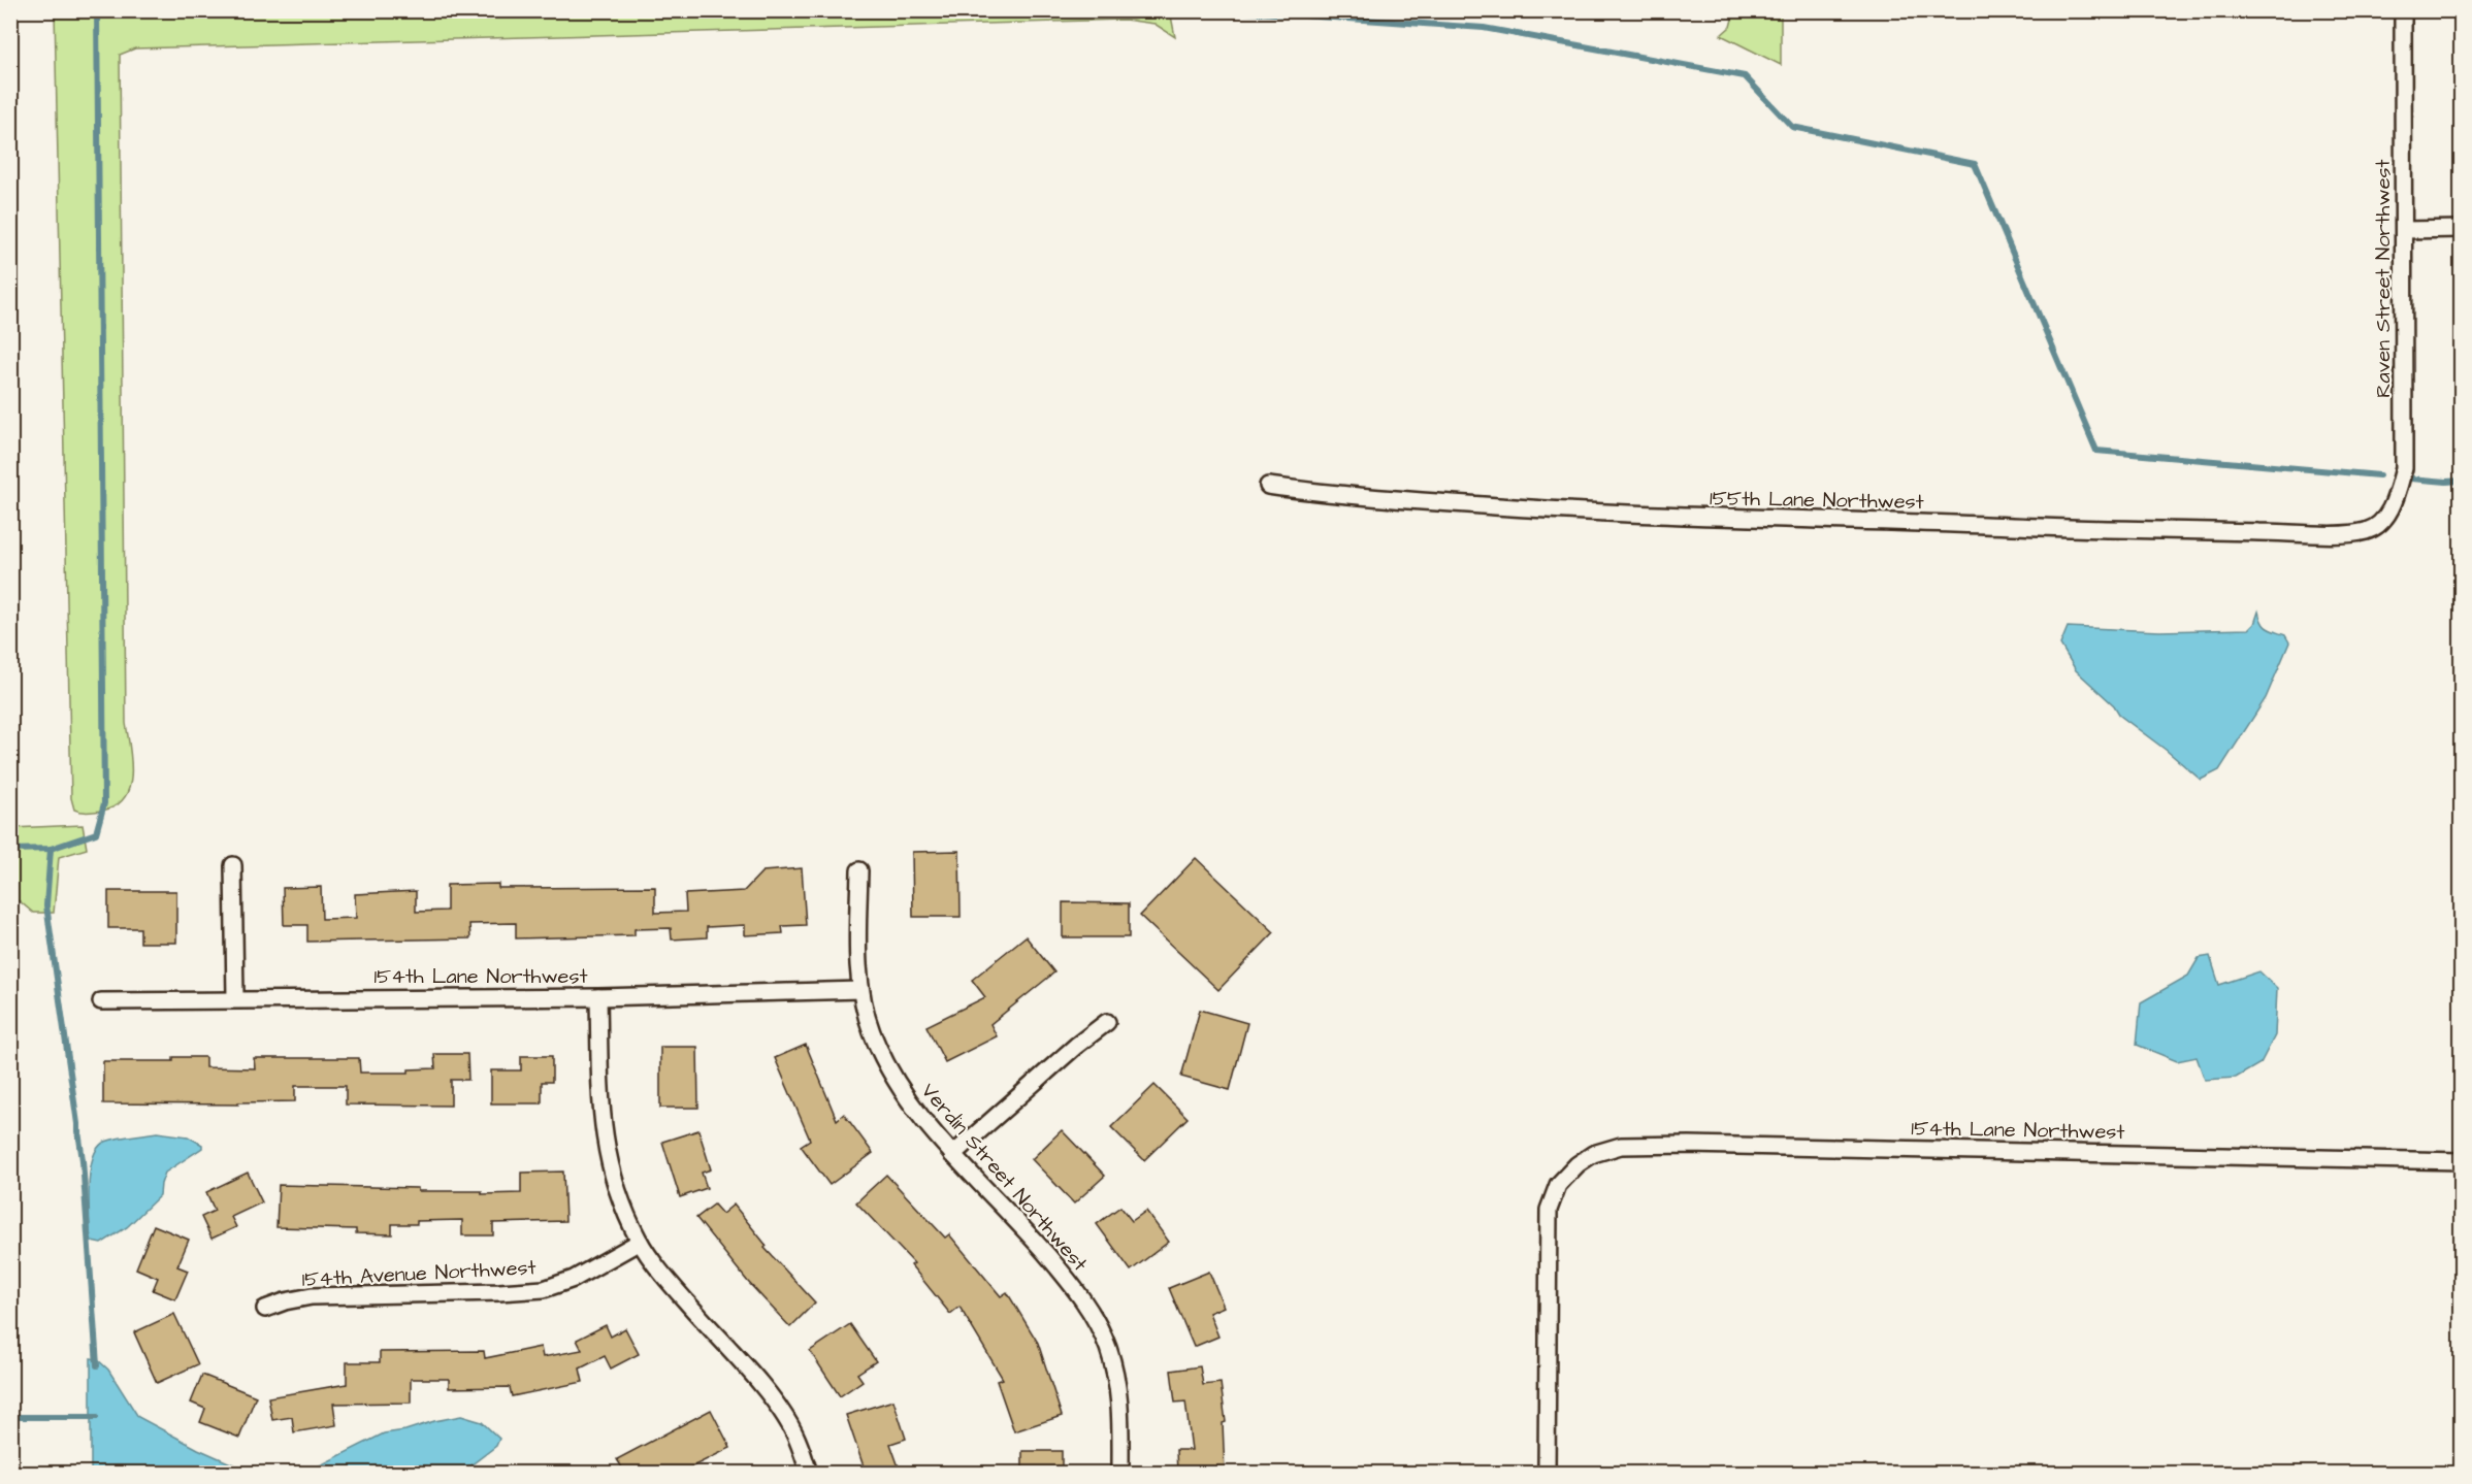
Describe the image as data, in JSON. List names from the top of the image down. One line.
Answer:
{"streets":{"street":["Raven Street Northwest","155th Lane Northwest","154th Lane Northwest","Verdin Street Northwest","154th Avenue Northwest"]},"crossings":[["Raven Street Northwest","155th Lane Northwest"],["154th Lane Northwest","Verdin Street Northwest"]]}
